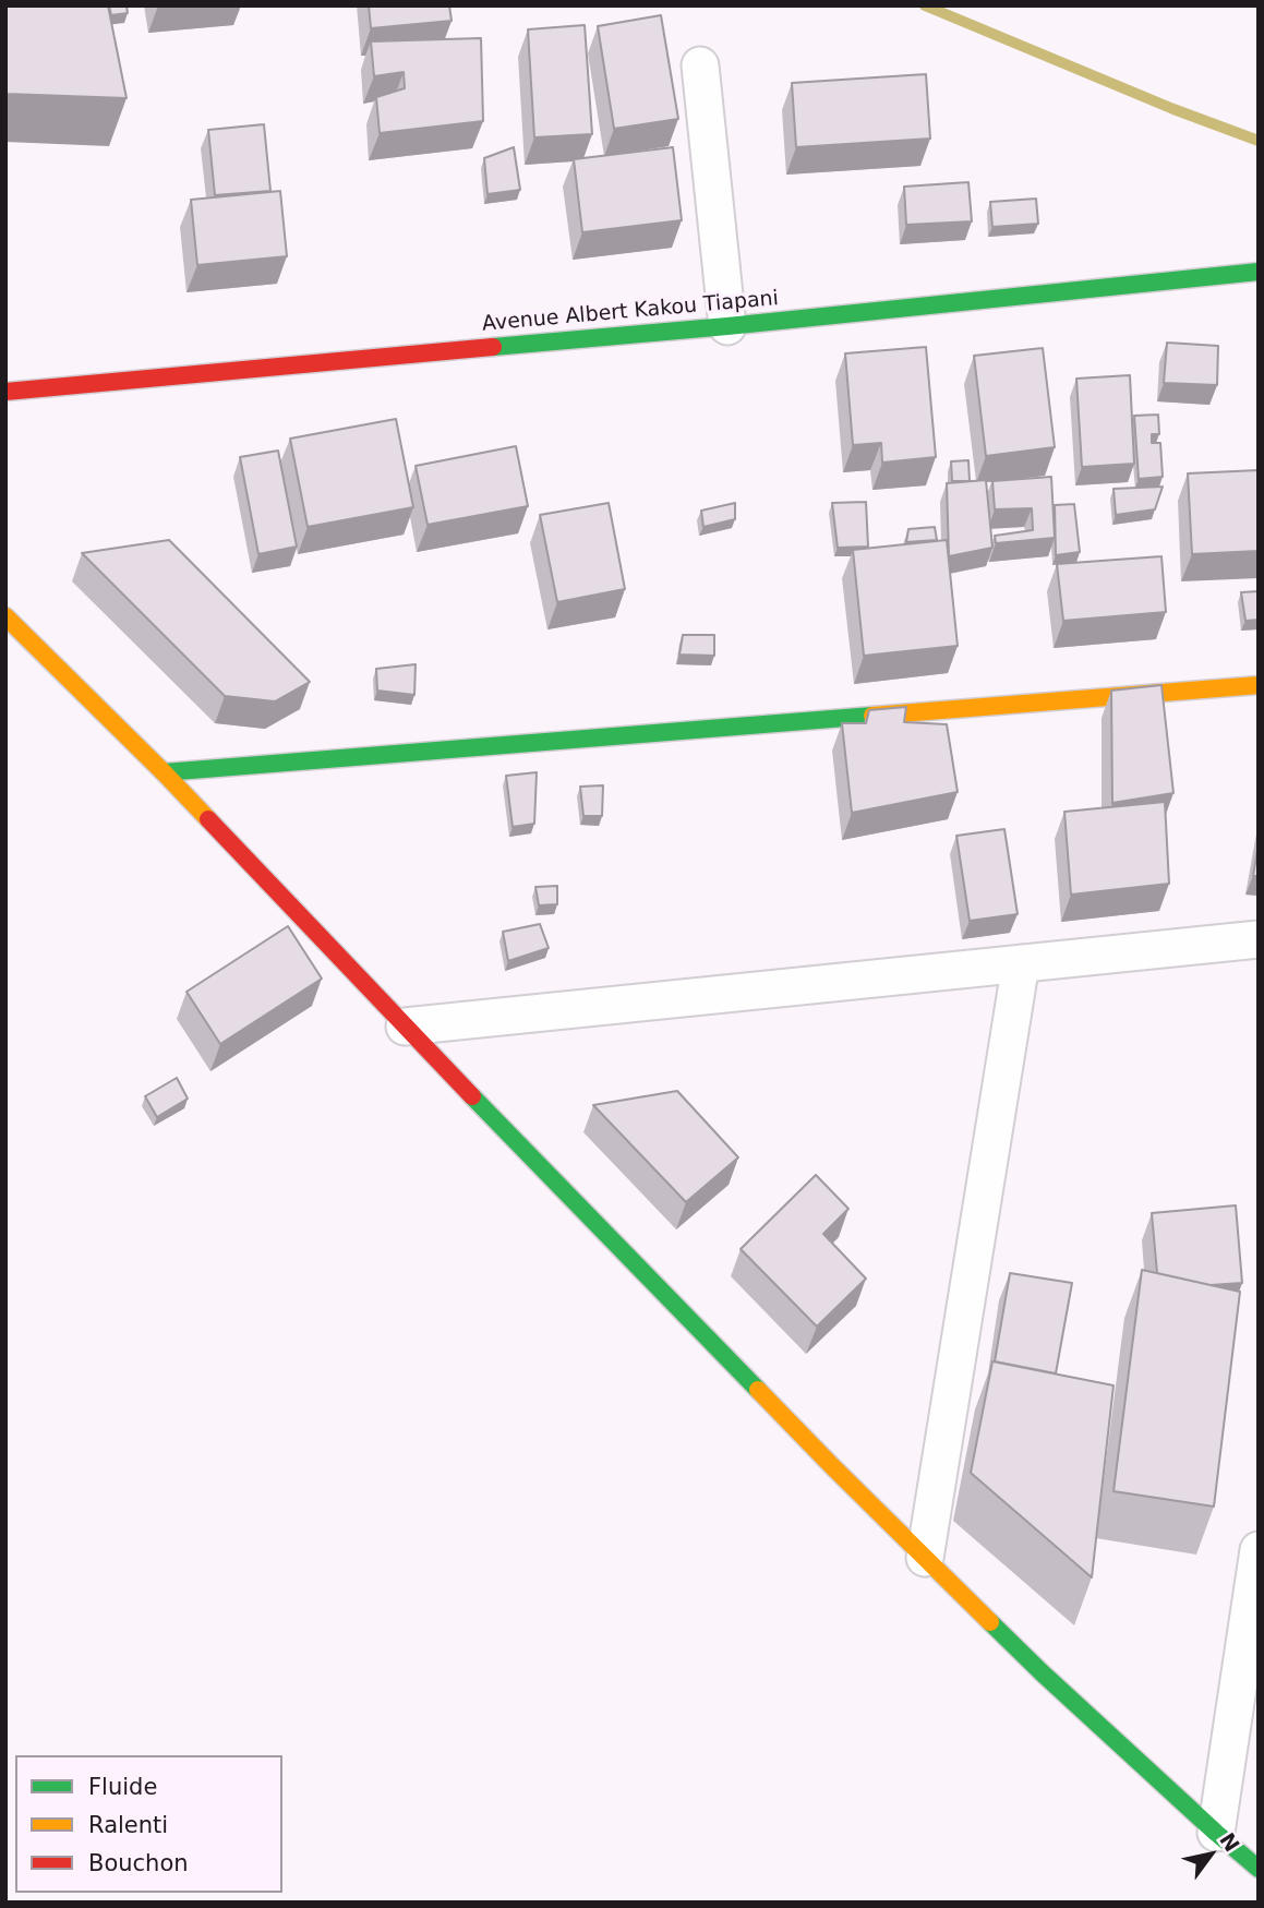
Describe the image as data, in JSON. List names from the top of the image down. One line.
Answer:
{"streets":{"street":["Avenue Albert Kakou Tiapani"]},"legend":["Fluide","Ralenti","Bouchon"],"north":"top right"}
